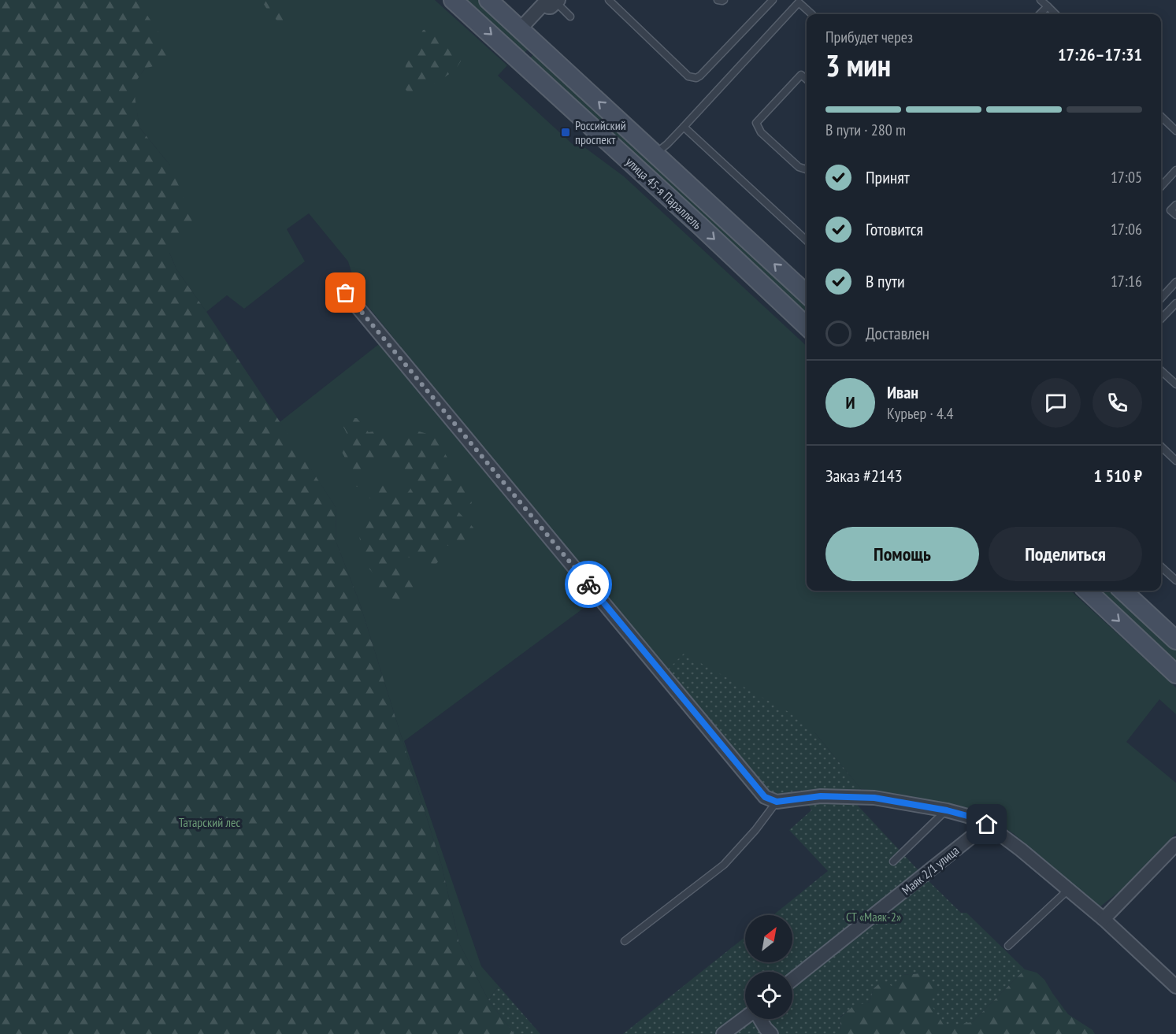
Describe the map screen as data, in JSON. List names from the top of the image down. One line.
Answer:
{"streets":{"main road":["улица 45-я Параллель"],"street":["Маяк 2/1 улица"]},"parks":["Татарский лес","СТ «Маяк-2»"],"places":{"transit":["Российский проспект"]},"north":"top right","page":{"heading":["3 мин","Прибудет через","17:26–17:31"],"panel":["Иван","Курьер · 4.4","Заказ #2143","1 510 ₽"],"bar":"В пути · 280 m","list":[["Принят","17:05"],["Готовится","17:06"],["В пути","17:16"],"Доставлен"],"round":"И","buttons":["Помощь","Поделиться"]}}
